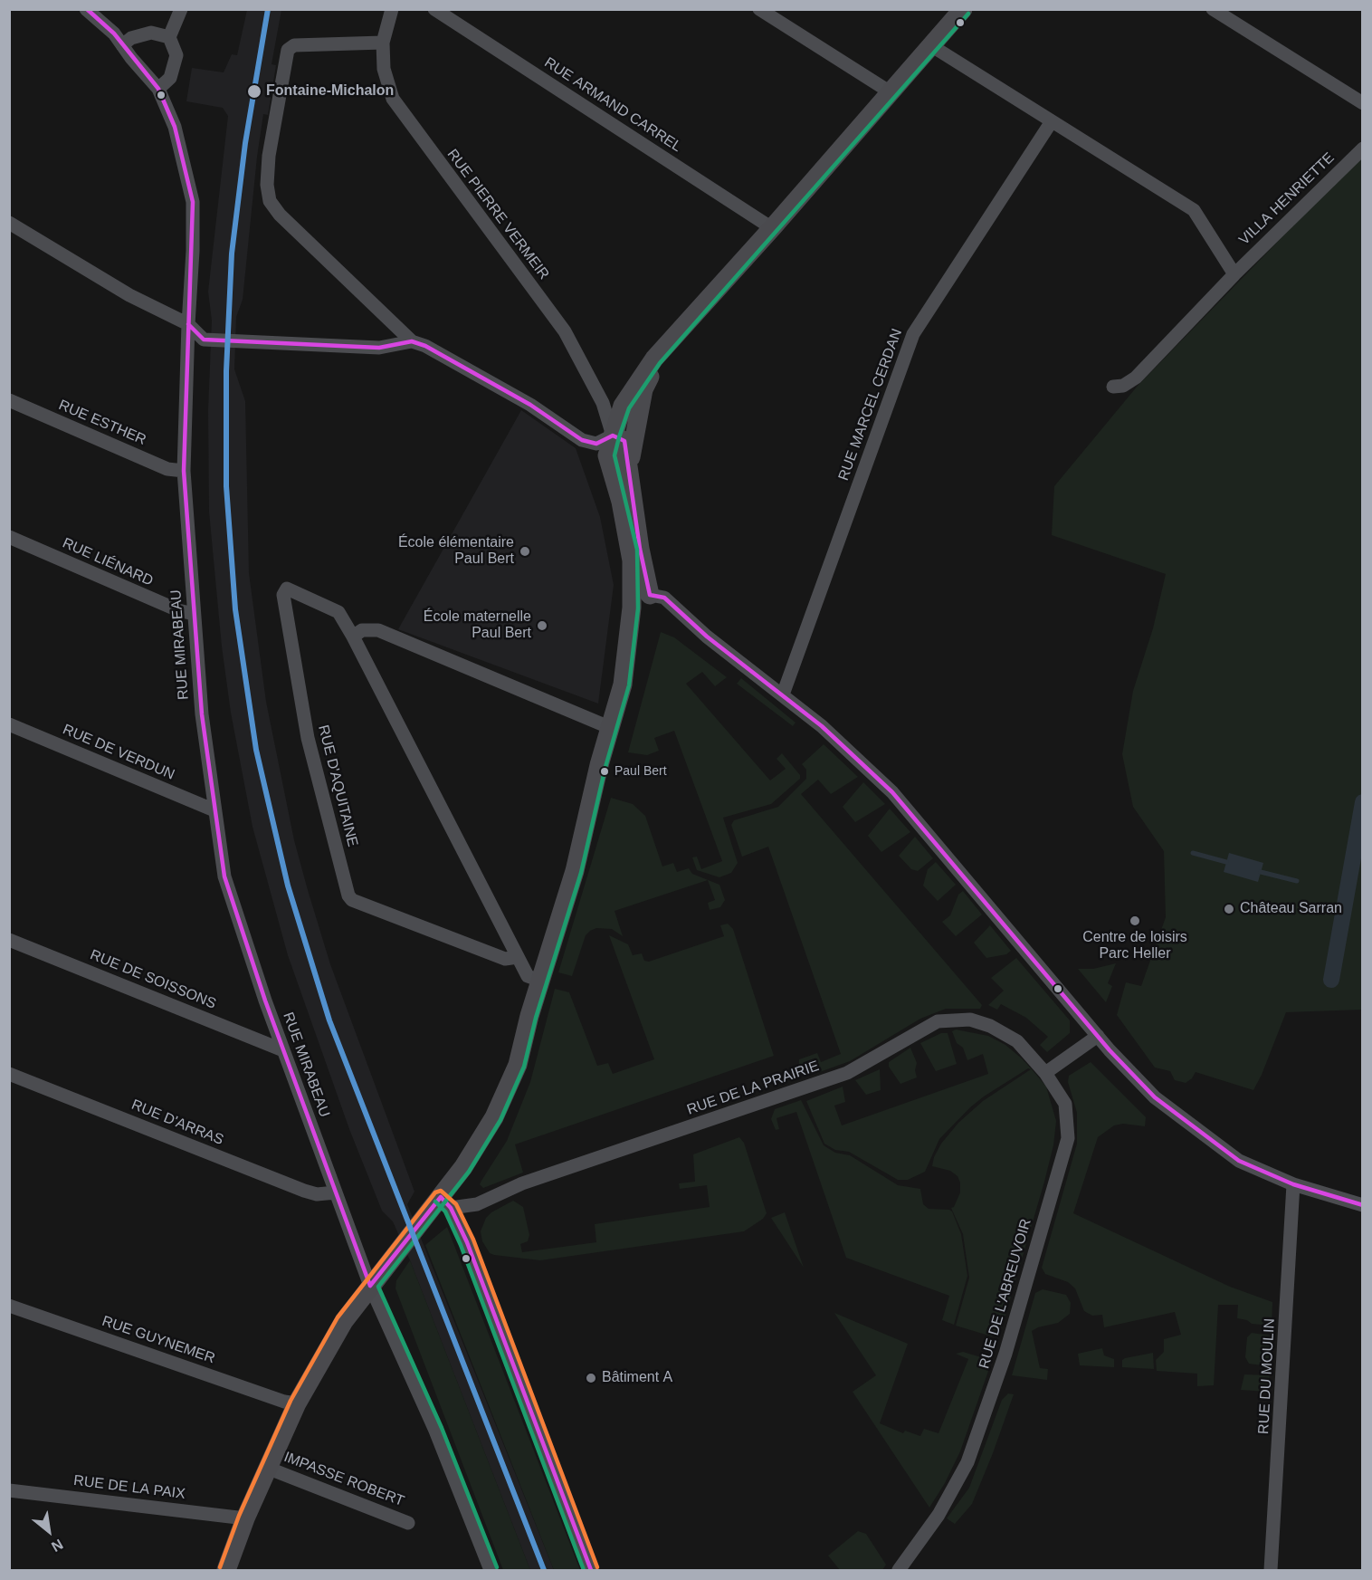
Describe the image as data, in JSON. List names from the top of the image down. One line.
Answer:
{"streets":{"street":["RUE ARMAND CARREL","VILLA HENRIETTE","RUE PIERRE VERMEIR","RUE MARCEL CERDAN","RUE ESTHER","RUE LIÉNARD","RUE MIRABEAU","RUE DE VERDUN","RUE D'AQUITAINE","RUE DE SOISSONS","RUE DE LA PRAIRIE","RUE D'ARRAS","RUE DE L'ABREUVOIR","RUE GUYNEMER","RUE DU MOULIN","IMPASSE ROBERT","RUE DE LA PAIX"]},"crossings":[["RUE ESTHER","RUE MIRABEAU"],["RUE LIÉNARD","RUE MIRABEAU"],["RUE MIRABEAU","RUE DE VERDUN"],["RUE MIRABEAU","RUE DE SOISSONS"],["RUE MIRABEAU","RUE D'ARRAS"],["RUE DE LA PRAIRIE","RUE DE L'ABREUVOIR"]],"places":["Fontaine-Michalon","École élémentaire Paul Bert","École maternelle Paul Bert","Paul Bert","Château Sarran","Centre de loisirs Parc Heller","Bâtiment A"],"north":"bottom right"}
